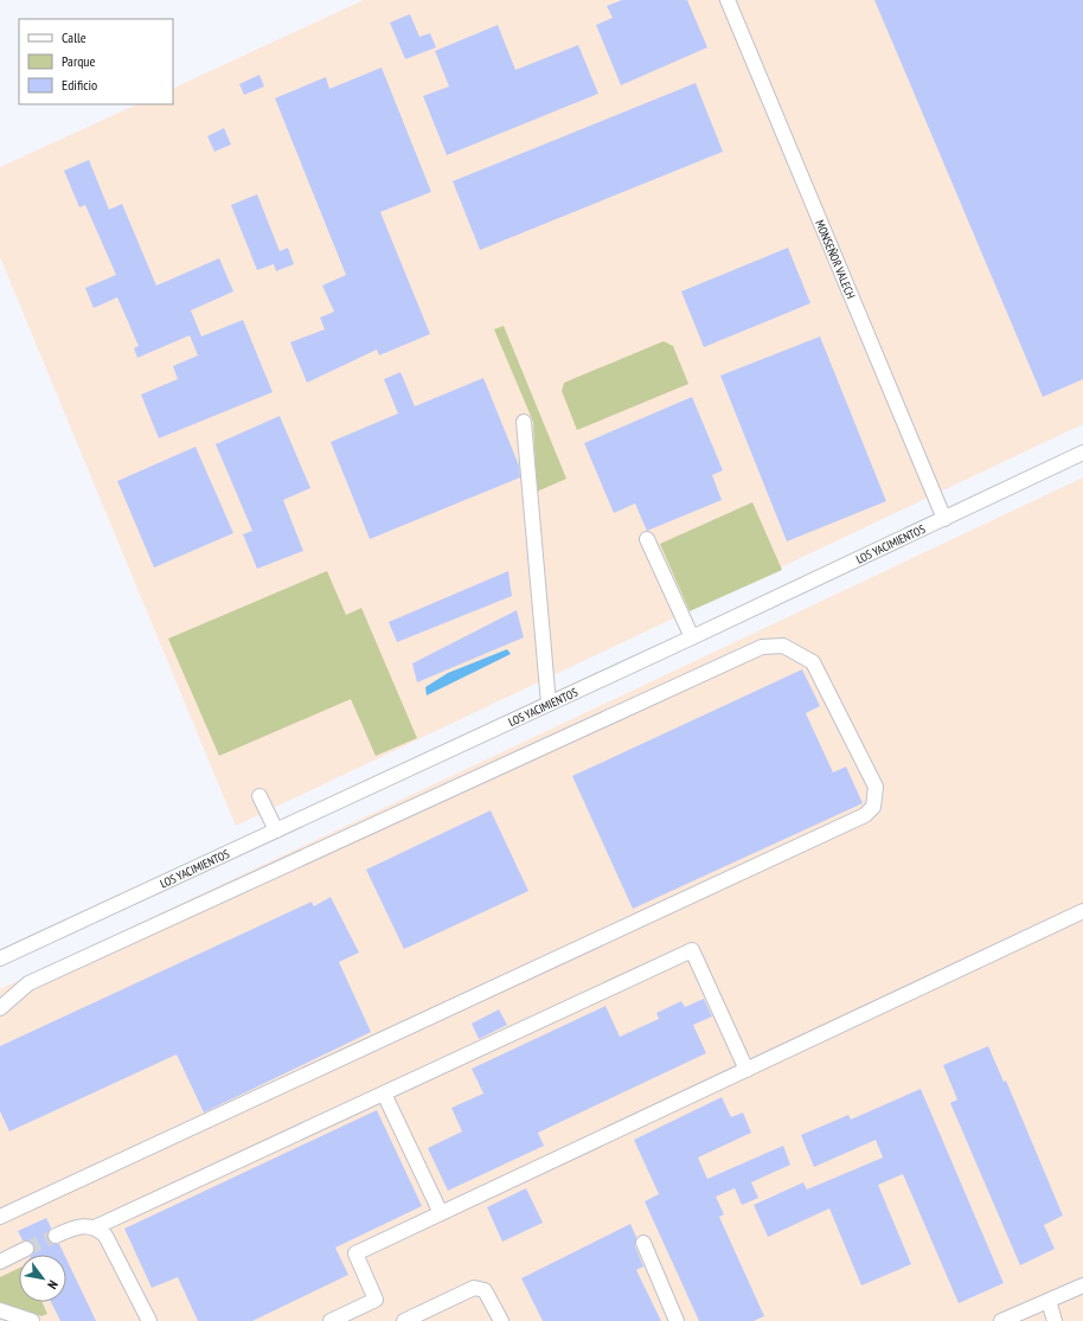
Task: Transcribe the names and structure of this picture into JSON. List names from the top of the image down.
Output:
{
  "streets": {
    "street": ["MONSEÑOR VALECH", "LOS YACIMIENTOS"]
  },
  "crossings": [
    ["MONSEÑOR VALECH", "LOS YACIMIENTOS"]
  ],
  "legend": ["Calle", "Parque", "Edificio"],
  "north": "bottom right"
}
